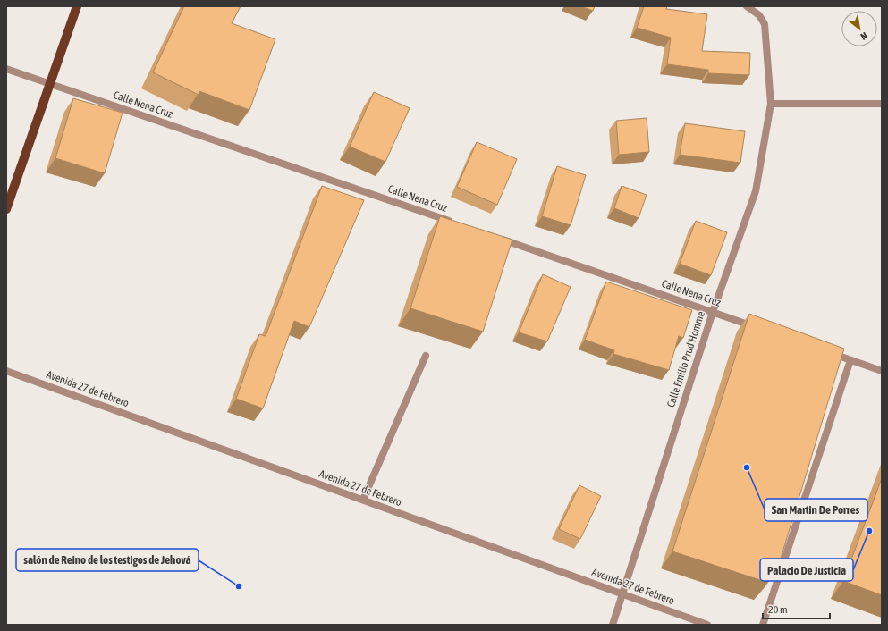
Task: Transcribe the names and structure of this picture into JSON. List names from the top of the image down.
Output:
{
  "streets": {
    "street": ["Calle Nena Cruz", "Calle Emilio Prud'Homme", "Avenida 27 de Febrero"]
  },
  "crossings": [
    ["Calle Nena Cruz", "Calle Emilio Prud'Homme"],
    ["Calle Emilio Prud'Homme", "Avenida 27 de Febrero"]
  ],
  "places": ["San Martin De Porres", "Palacio De Justicia", "salón de Reino de los testigos de Jehová"],
  "scale_bar": "20 m",
  "north": "bottom right"
}
